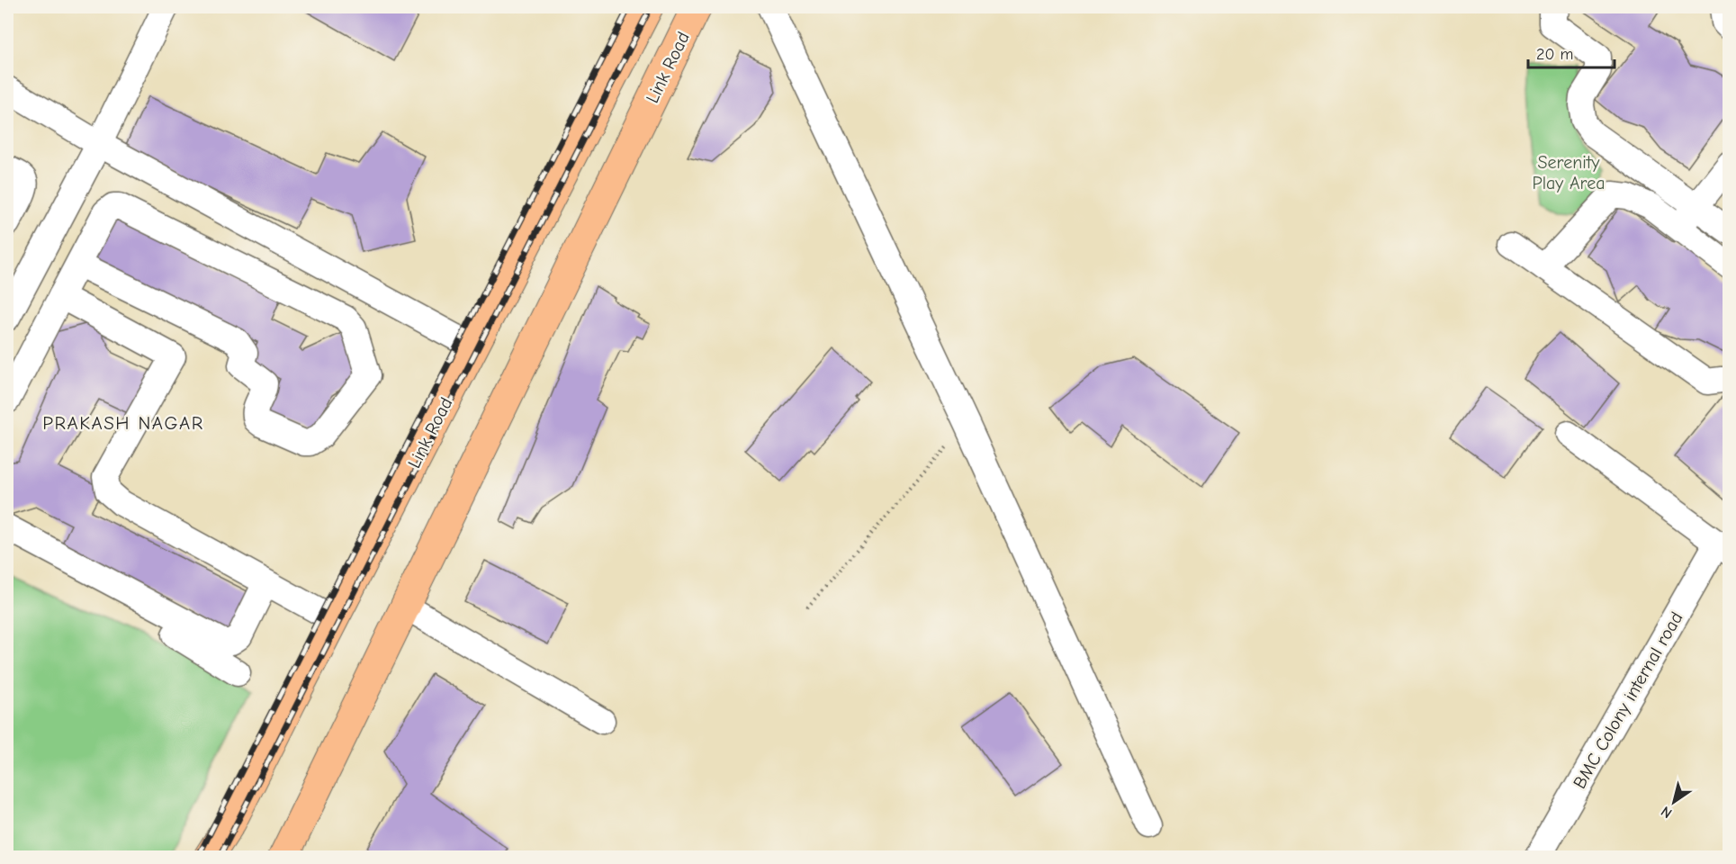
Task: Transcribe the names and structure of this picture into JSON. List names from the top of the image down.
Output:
{
  "streets": {
    "main road": ["Link Road"],
    "street": ["BMC Colony internal road"]
  },
  "districts": ["PRAKASH NAGAR"],
  "parks": ["Serenity Play Area"],
  "scale_bar": "20 m",
  "north": "bottom left"
}
